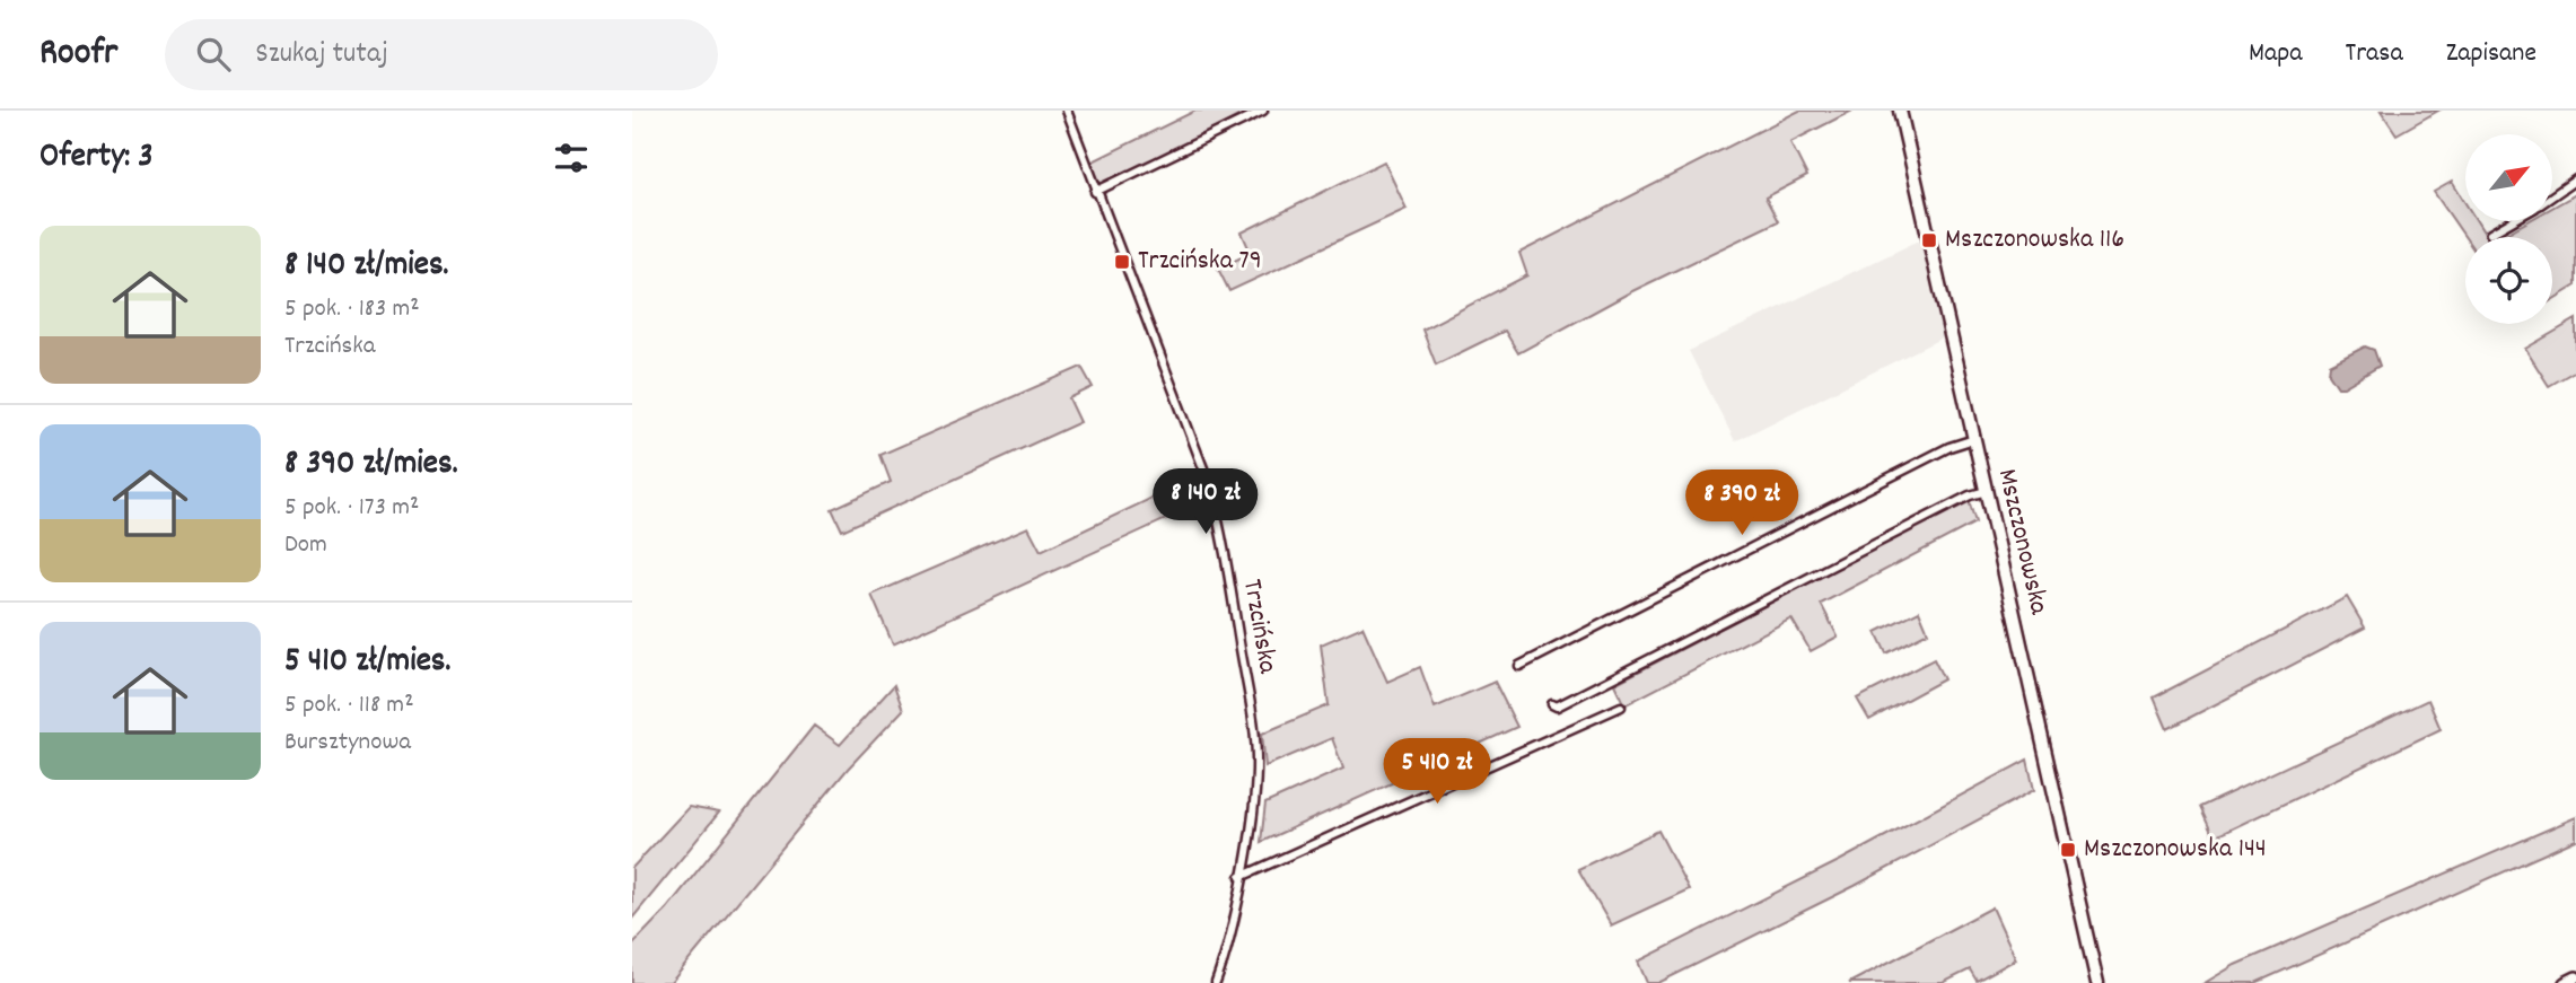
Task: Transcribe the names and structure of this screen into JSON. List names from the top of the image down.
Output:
{
  "streets": {
    "main road": ["Mszczonowska"],
    "street": ["Trzcińska"]
  },
  "places": {
    "transit": ["Mszczonowska 116", "Trzcińska 79", "Mszczonowska 144"]
  },
  "north": "top right",
  "page": {
    "header": "Roofr",
    "search": "Szukaj tutaj",
    "nav": ["Mapa", "Trasa", "Zapisane"],
    "heading": "Oferty: 3",
    "list": [
      {
        "name": "8 140 zł/mies.",
        "note": "5 pok. · 183 m² · Trzcińska"
      },
      {
        "name": "8 390 zł/mies.",
        "note": "5 pok. · 173 m² · Dom"
      },
      {
        "name": "5 410 zł/mies.",
        "note": "5 pok. · 118 m² · Bursztynowa"
      }
    ],
    "price": ["8 140 zł", "8 390 zł", "5 410 zł"]
  }
}
